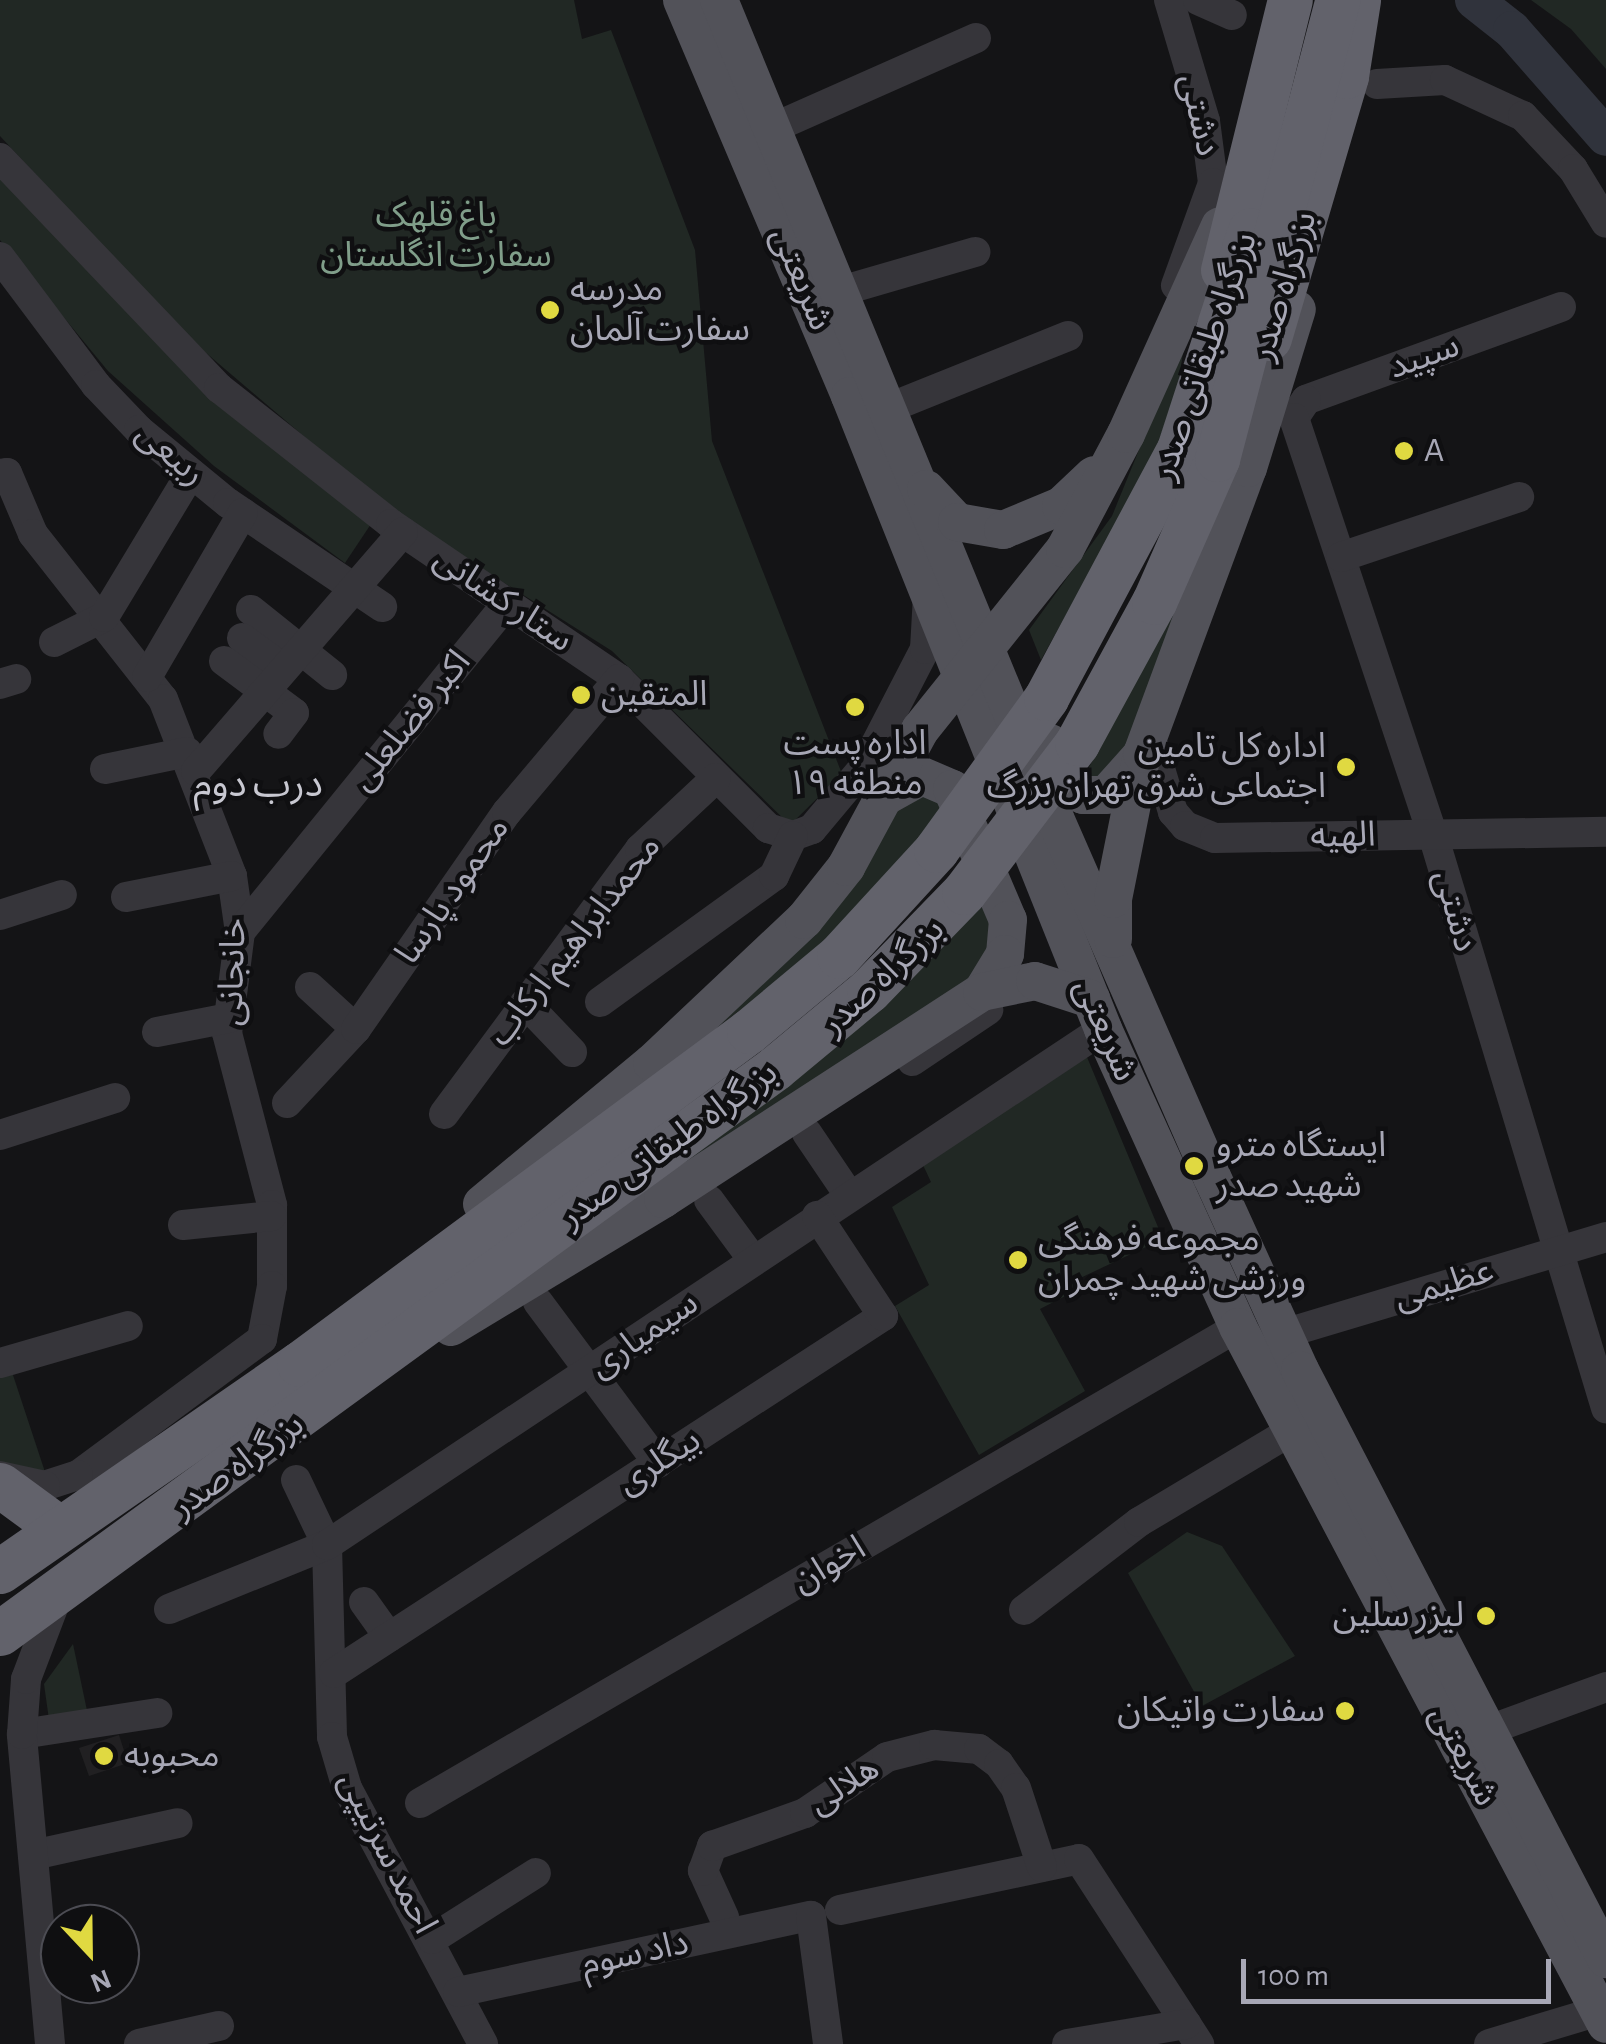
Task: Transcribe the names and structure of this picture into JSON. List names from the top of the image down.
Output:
{
  "streets": {
    "highway": ["بزرگراه صدر", "بزرگراه طبقاتی صدر"],
    "main road": ["شریعتی"],
    "street": [
      "دشتی",
      "سپید",
      "ربیعی",
      "ستار کشانی",
      "اکبر فضلعلی",
      "الهیه",
      "محمود پارسا",
      "محمدابراهیم ارکاب",
      "خانجانی",
      "عظیمی",
      "سیمیاری",
      "بیگلری",
      "اخوان",
      "هلالی",
      "احمد سرتیپی",
      "داد سوم"
    ]
  },
  "crossings": [
    ["دشتی", "سپید"],
    ["دشتی", "الهیه"],
    ["دشتی", "عظیمی"],
    ["شریعتی", "عظیمی"],
    ["شریعتی", "سیمیاری"],
    ["شریعتی", "اخوان"],
    ["بزرگراه صدر", "بزرگراه طبقاتی صدر"],
    ["ستار کشانی", "اکبر فضلعلی"],
    ["ستار کشانی", "محمود پارسا"],
    ["ستار کشانی", "محمدابراهیم ارکاب"],
    ["اکبر فضلعلی", "خانجانی"],
    ["سیمیاری", "بیگلری"],
    ["سیمیاری", "احمد سرتیپی"],
    ["بیگلری", "احمد سرتیپی"],
    ["هلالی", "داد سوم"],
    ["احمد سرتیپی", "داد سوم"]
  ],
  "districts": ["درب دوم"],
  "parks": ["باغ قلهک سفارت انگلستان"],
  "places": [
    "مدرسه سفارت آلمان",
    "A",
    "المتقین",
    "اداره پست منطقه ۱۹",
    "اداره کل تامین اجتماعی شرق تهران بزرگ",
    "ایستگاه مترو شهید صدر",
    "مجموعه فرهنگی ورزشی شهید چمران",
    "لیزر سلین",
    "سفارت واتیکان",
    "محبوبه"
  ],
  "scale_bar": "100 m",
  "north": "bottom"
}
